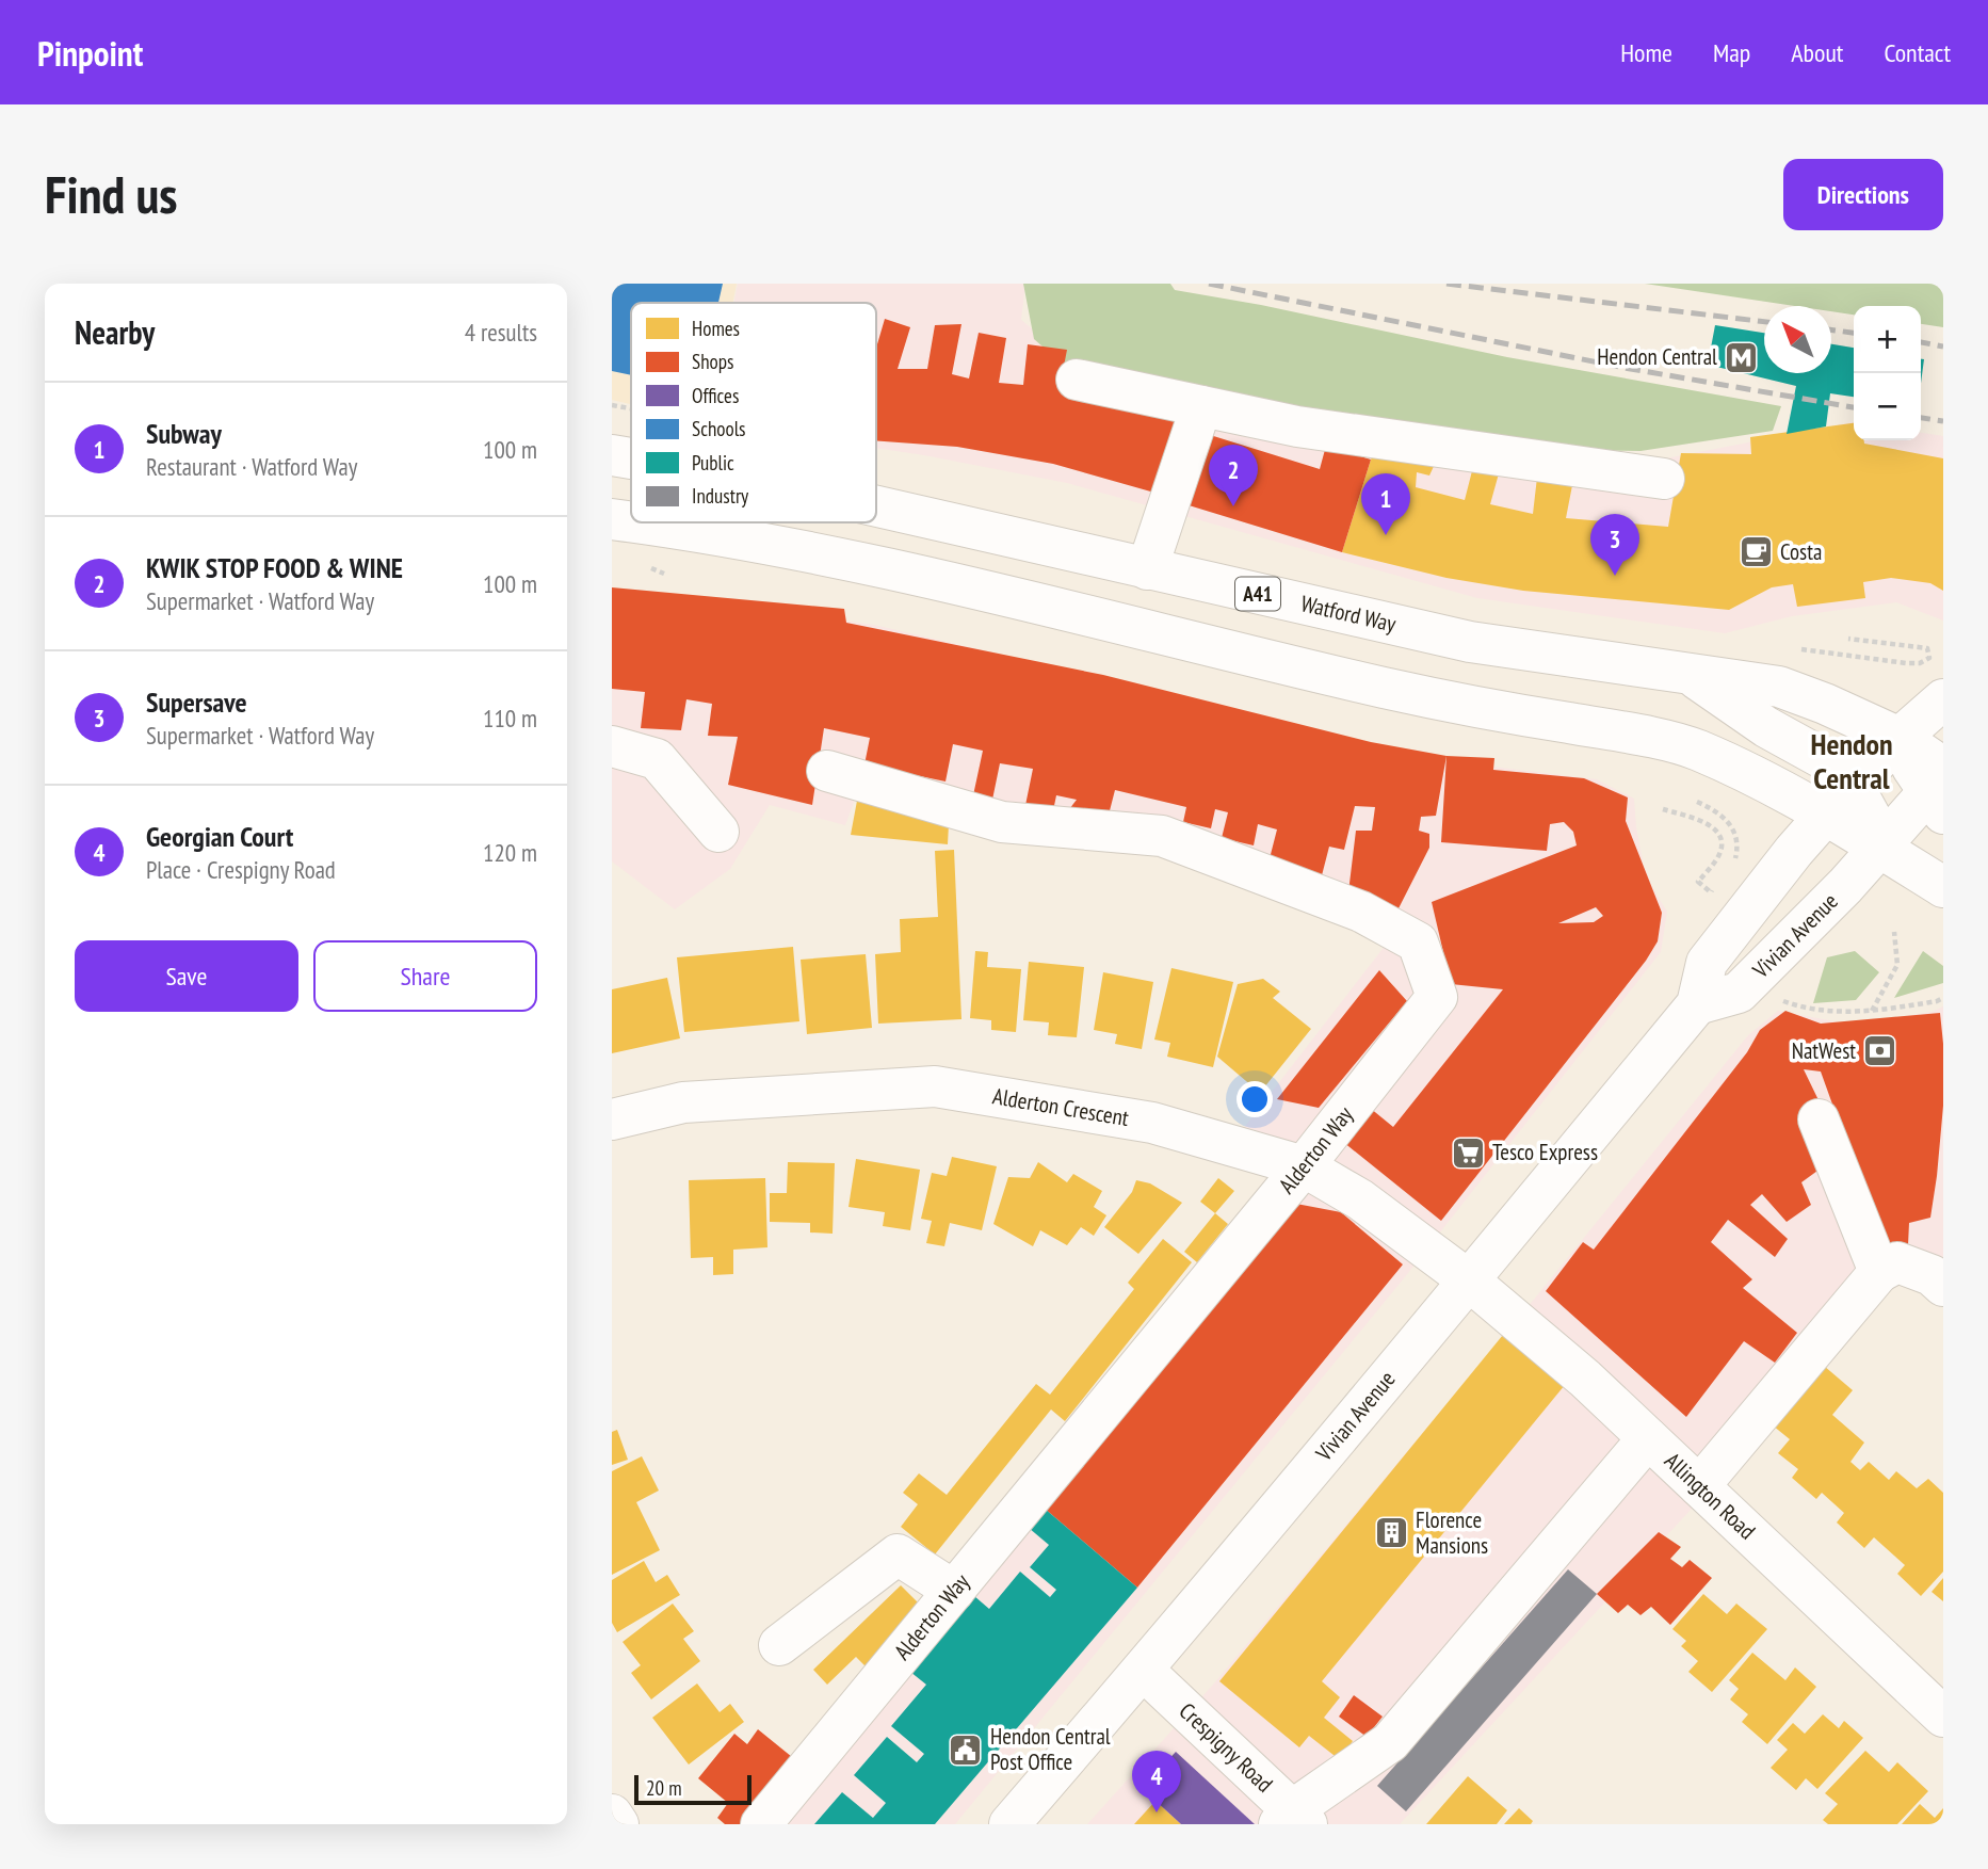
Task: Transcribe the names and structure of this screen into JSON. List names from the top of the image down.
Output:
{
  "streets": {
    "main road": [
      "A41",
      "Watford Way",
      "Vivian Avenue",
      "Alderton Crescent",
      "Alderton Way",
      "Allington Road",
      "Crespigny Road"
    ]
  },
  "crossings": [
    ["Watford Way", "Vivian Avenue"],
    ["Vivian Avenue", "Alderton Crescent"],
    ["Vivian Avenue", "Allington Road"],
    ["Vivian Avenue", "Crespigny Road"],
    ["Alderton Crescent", "Alderton Way"],
    ["Alderton Crescent", "Allington Road"]
  ],
  "districts": ["Hendon Central"],
  "places": {
    "metro station": ["Hendon Central"],
    "cafe": ["Costa"],
    "bank": ["NatWest"],
    "supermarket": ["Tesco Express"],
    "building": ["Florence Mansions"],
    "public building": ["Hendon Central Post Office"]
  },
  "legend": [
    "Homes",
    "Shops",
    "Offices",
    "Schools",
    "Public",
    "Industry"
  ],
  "scale_bar": "20 m",
  "north": "top left",
  "page": {
    "header": "Pinpoint",
    "nav": [
      "Home",
      "Map",
      "About",
      "Contact"
    ],
    "buttons": [
      "Directions",
      ["Save", "Share"]
    ],
    "title": "Find us",
    "heading": ["Nearby", "4 results"],
    "map_buttons": ["+", "−"],
    "list": [
      {
        "mark": "1",
        "name": "Subway",
        "note": "Restaurant · Watford Way",
        "value": "100 m"
      },
      {
        "mark": "2",
        "name": "KWIK STOP FOOD & WINE",
        "note": "Supermarket · Watford Way",
        "value": "100 m"
      },
      {
        "mark": "3",
        "name": "Supersave",
        "note": "Supermarket · Watford Way",
        "value": "110 m"
      },
      {
        "mark": "4",
        "name": "Georgian Court",
        "note": "Place · Crespigny Road",
        "value": "120 m"
      }
    ],
    "pins": [
      "2",
      "1",
      "3",
      "4"
    ],
    "scale": "20 m"
  }
}
